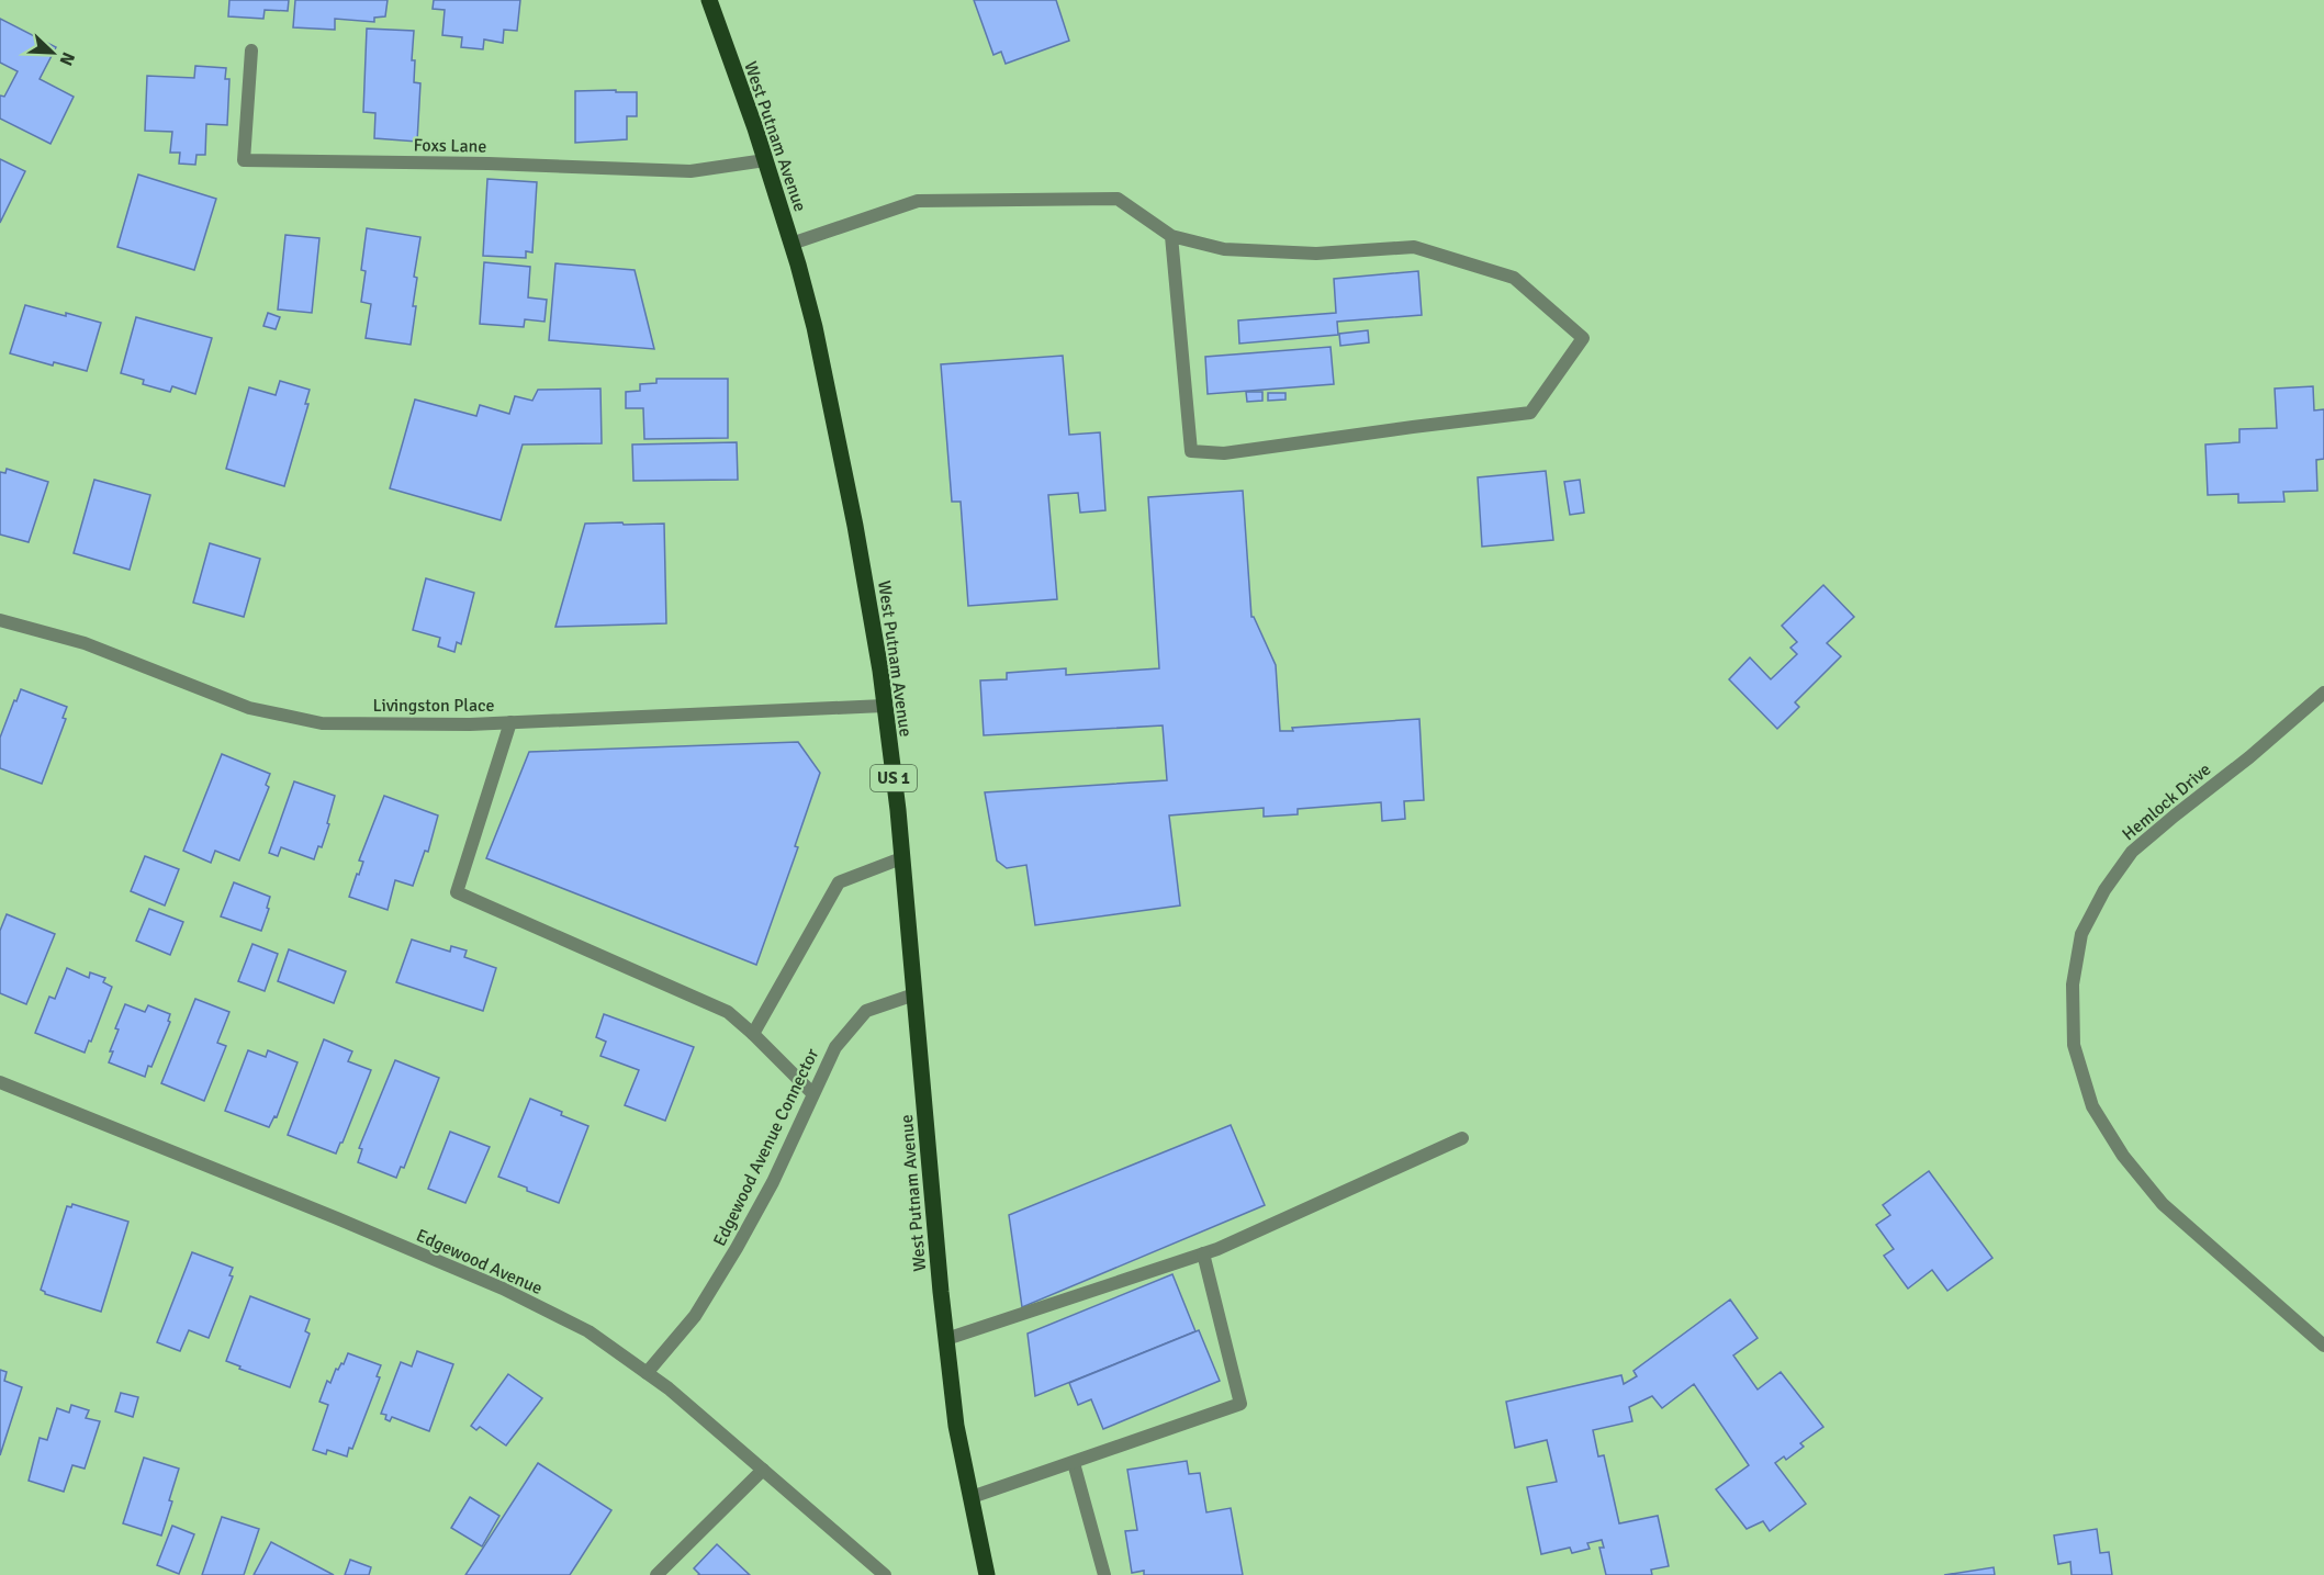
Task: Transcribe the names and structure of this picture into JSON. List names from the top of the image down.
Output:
{
  "streets": {
    "main road": ["West Putnam Avenue", "US 1"],
    "street": [
      "Foxs Lane",
      "Livingston Place",
      "Hemlock Drive",
      "Edgewood Avenue Connector",
      "Edgewood Avenue"
    ]
  },
  "crossings": [
    ["West Putnam Avenue", "Foxs Lane"],
    ["West Putnam Avenue", "Livingston Place"],
    ["West Putnam Avenue", "Edgewood Avenue Connector"],
    ["Edgewood Avenue Connector", "Edgewood Avenue"]
  ],
  "north": "bottom right"
}
